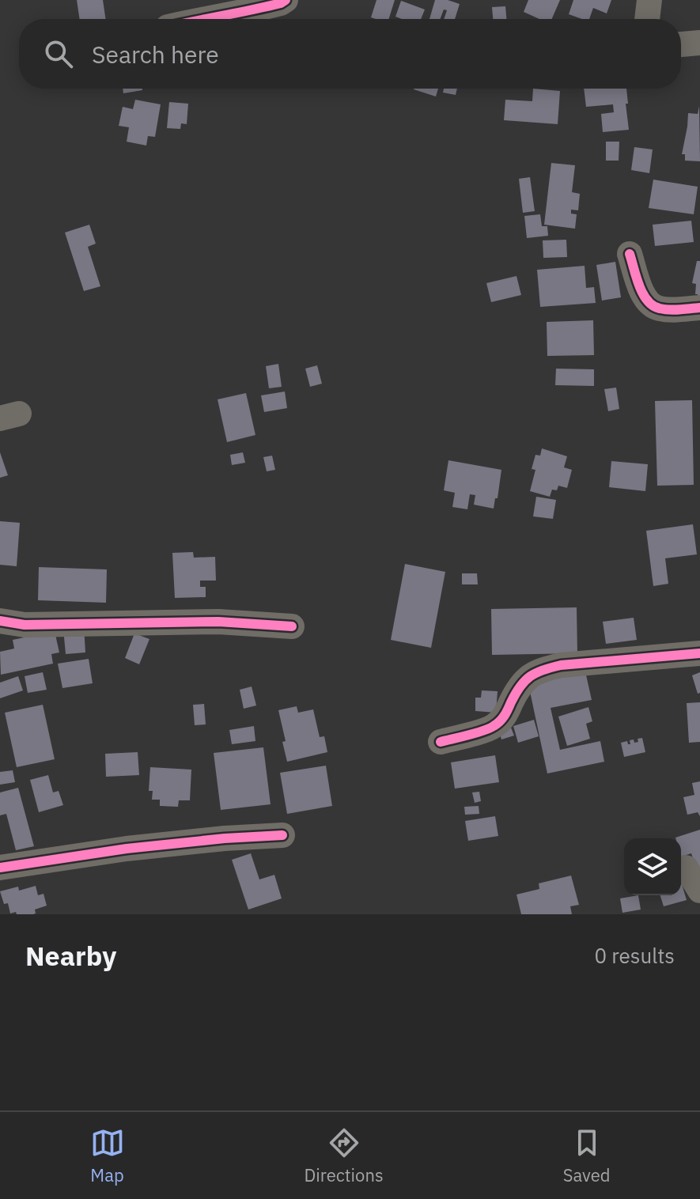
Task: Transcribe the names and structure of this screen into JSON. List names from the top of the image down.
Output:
{
  "page": {
    "search": "Search here",
    "heading": ["Nearby", "0 results"],
    "nav": ["Map", "Directions", "Saved"]
  }
}
